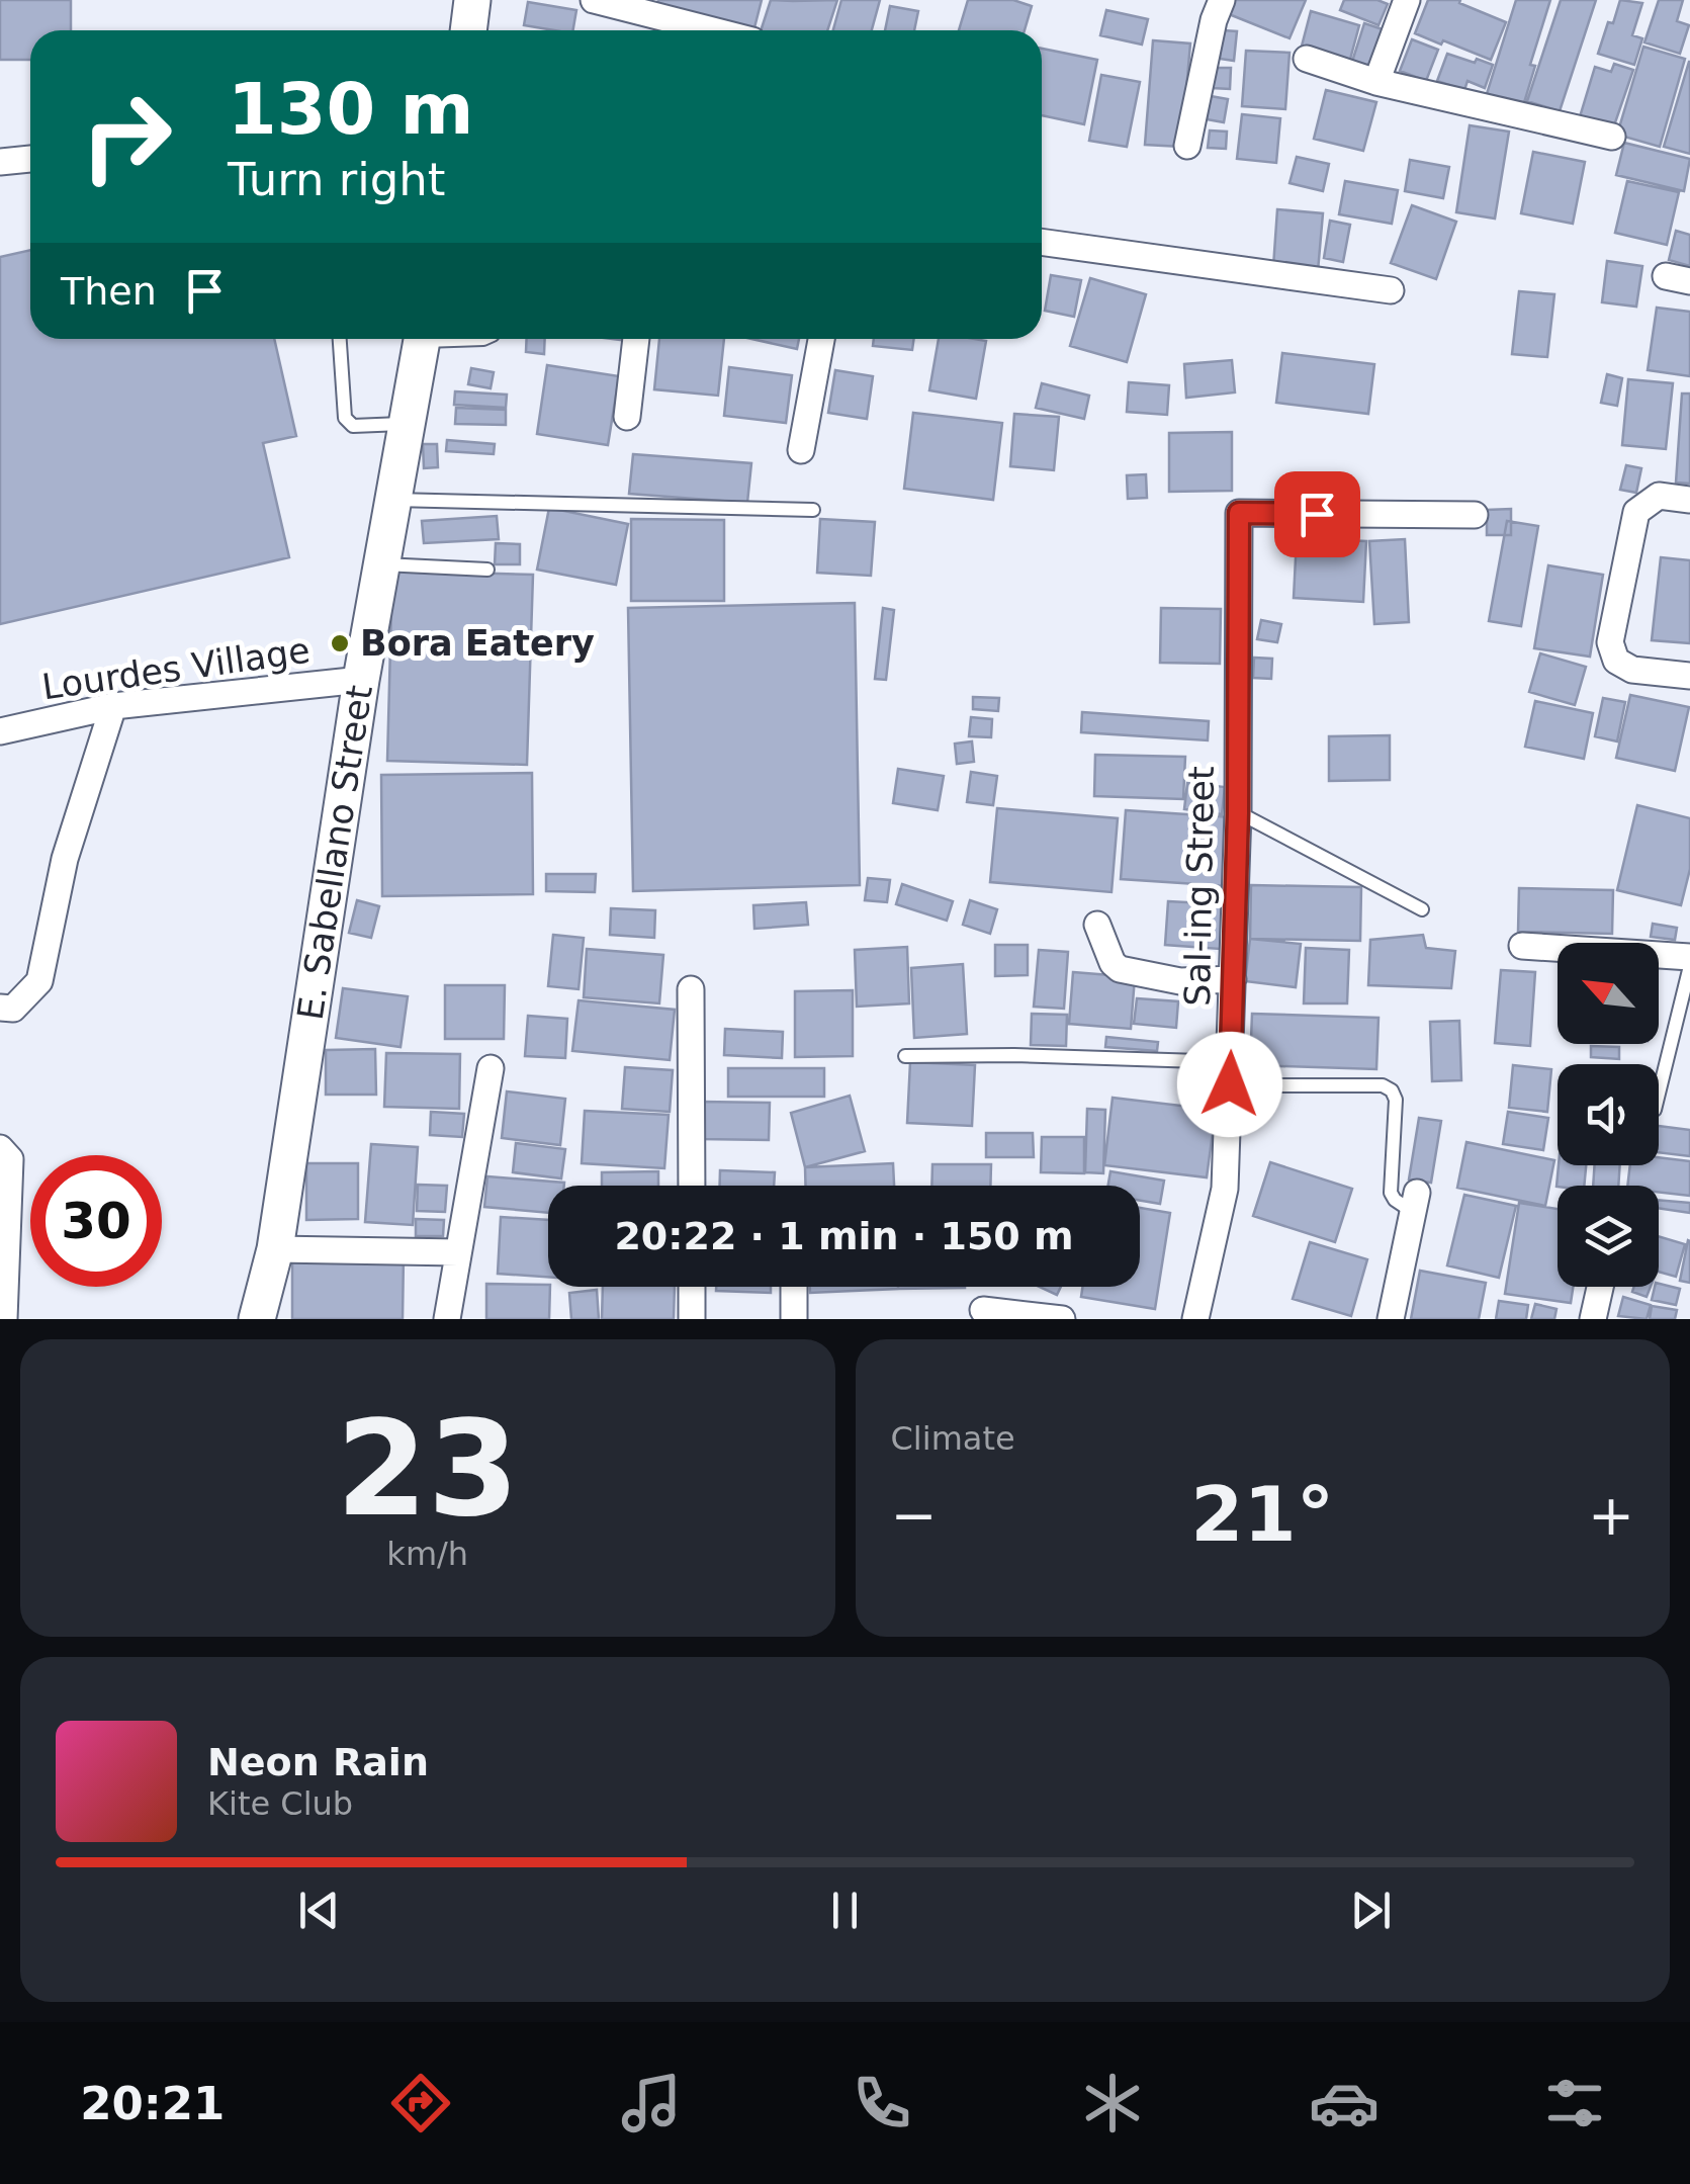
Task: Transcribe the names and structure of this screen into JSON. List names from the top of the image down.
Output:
{
  "streets": {
    "street": ["Lourdes Village", "E. Sabellano Street", "Sal-ing Street"]
  },
  "crossings": [
    ["Lourdes Village", "E. Sabellano Street"]
  ],
  "places": ["Bora Eatery"],
  "north": "top left",
  "page": {
    "turn": ["130 m", "Turn right"],
    "then": "Then",
    "limit": "30",
    "trip": "20:22 · 1 min · 150 m",
    "tile": [
      ["23", "km/h"],
      "Climate"
    ],
    "heat": ["−", "21°", "+"],
    "song": ["Neon Rain", "Kite Club"],
    "tabs": "20:21"
  }
}
